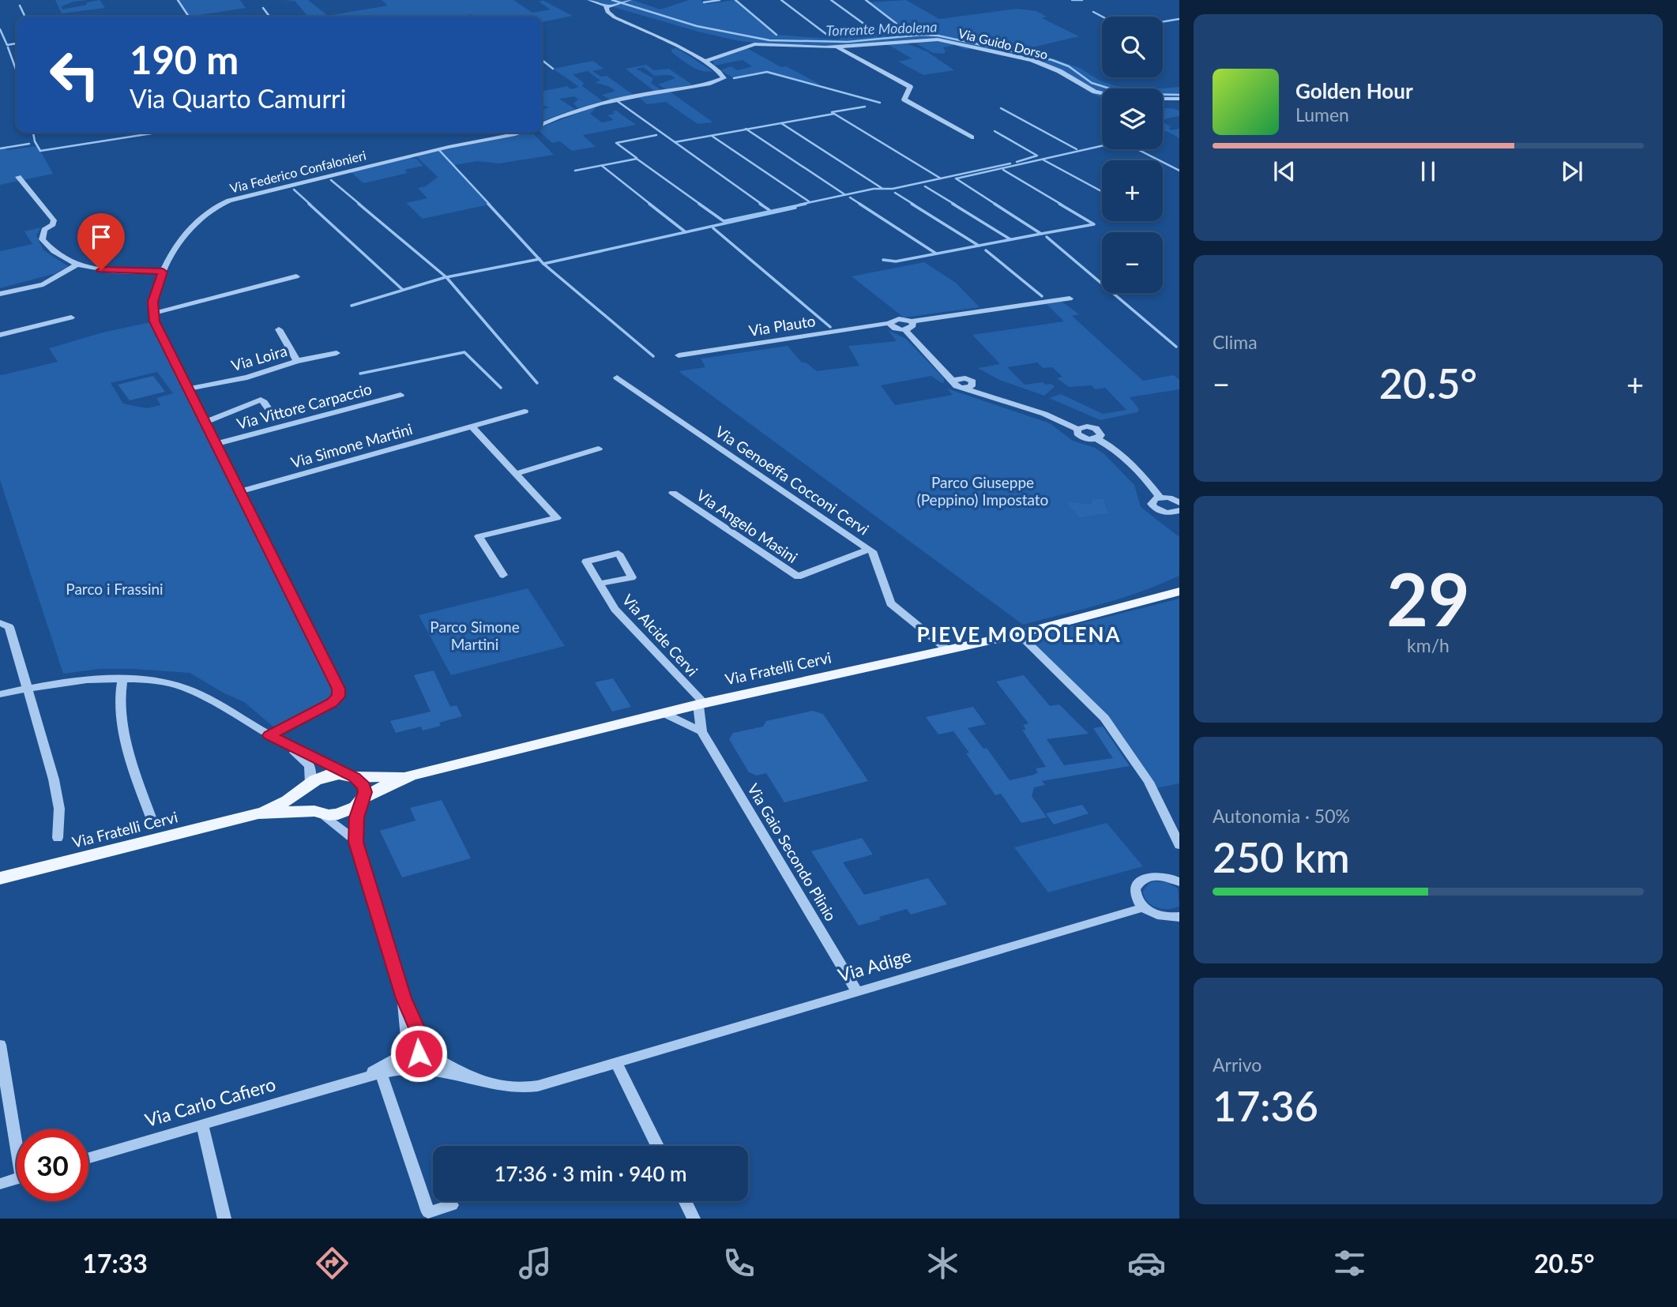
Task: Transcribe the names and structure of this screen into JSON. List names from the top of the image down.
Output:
{
  "streets": {
    "main road": ["Via Fratelli Cervi"],
    "street": [
      "Via Guido Dorso",
      "Via Federico Confalonieri",
      "Via Plauto",
      "Via Loira",
      "Via Vittore Carpaccio",
      "Via Simone Martini",
      "Via Genoeffa Cocconi Cervi",
      "Via Angelo Masini",
      "Via Alcide Cervi",
      "Via Gaio Secondo Plinio",
      "Via Adige",
      "Via Carlo Cafiero"
    ]
  },
  "crossings": [
    ["Via Genoeffa Cocconi Cervi", "Via Angelo Masini"],
    ["Via Genoeffa Cocconi Cervi", "Via Fratelli Cervi"],
    ["Via Alcide Cervi", "Via Fratelli Cervi"],
    ["Via Alcide Cervi", "Via Gaio Secondo Plinio"],
    ["Via Fratelli Cervi", "Via Gaio Secondo Plinio"],
    ["Via Fratelli Cervi", "Via Carlo Cafiero"],
    ["Via Gaio Secondo Plinio", "Via Adige"],
    ["Via Adige", "Via Carlo Cafiero"]
  ],
  "districts": ["PIEVE MODOLENA"],
  "water": ["Torrente Modolena"],
  "parks": ["Parco Giuseppe (Peppino) Impostato", "Parco i Frassini", "Parco Simone Martini"],
  "page": {
    "map_buttons": ["+", "−"],
    "turn": ["190 m", "Via Quarto Camurri"],
    "song": ["Golden Hour", "Lumen"],
    "tile": [
      "Clima",
      ["29", "km/h"],
      ["Autonomia · 50%", "250 km"],
      ["Arrivo", "17:36"]
    ],
    "heat": ["−", "20.5°", "+"],
    "limit": "30",
    "trip": "17:36 · 3 min · 940 m",
    "tabs": ["17:33", "20.5°"]
  }
}
